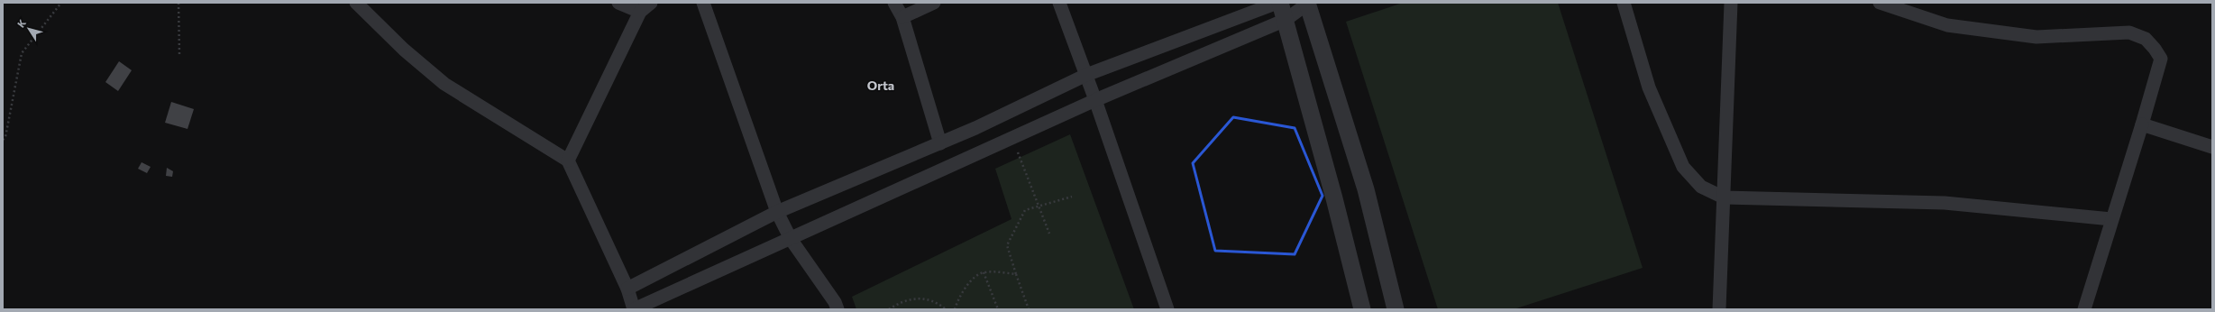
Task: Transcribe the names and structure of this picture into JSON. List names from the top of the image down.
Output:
{
  "districts": ["Orta"],
  "north": "top left"
}
